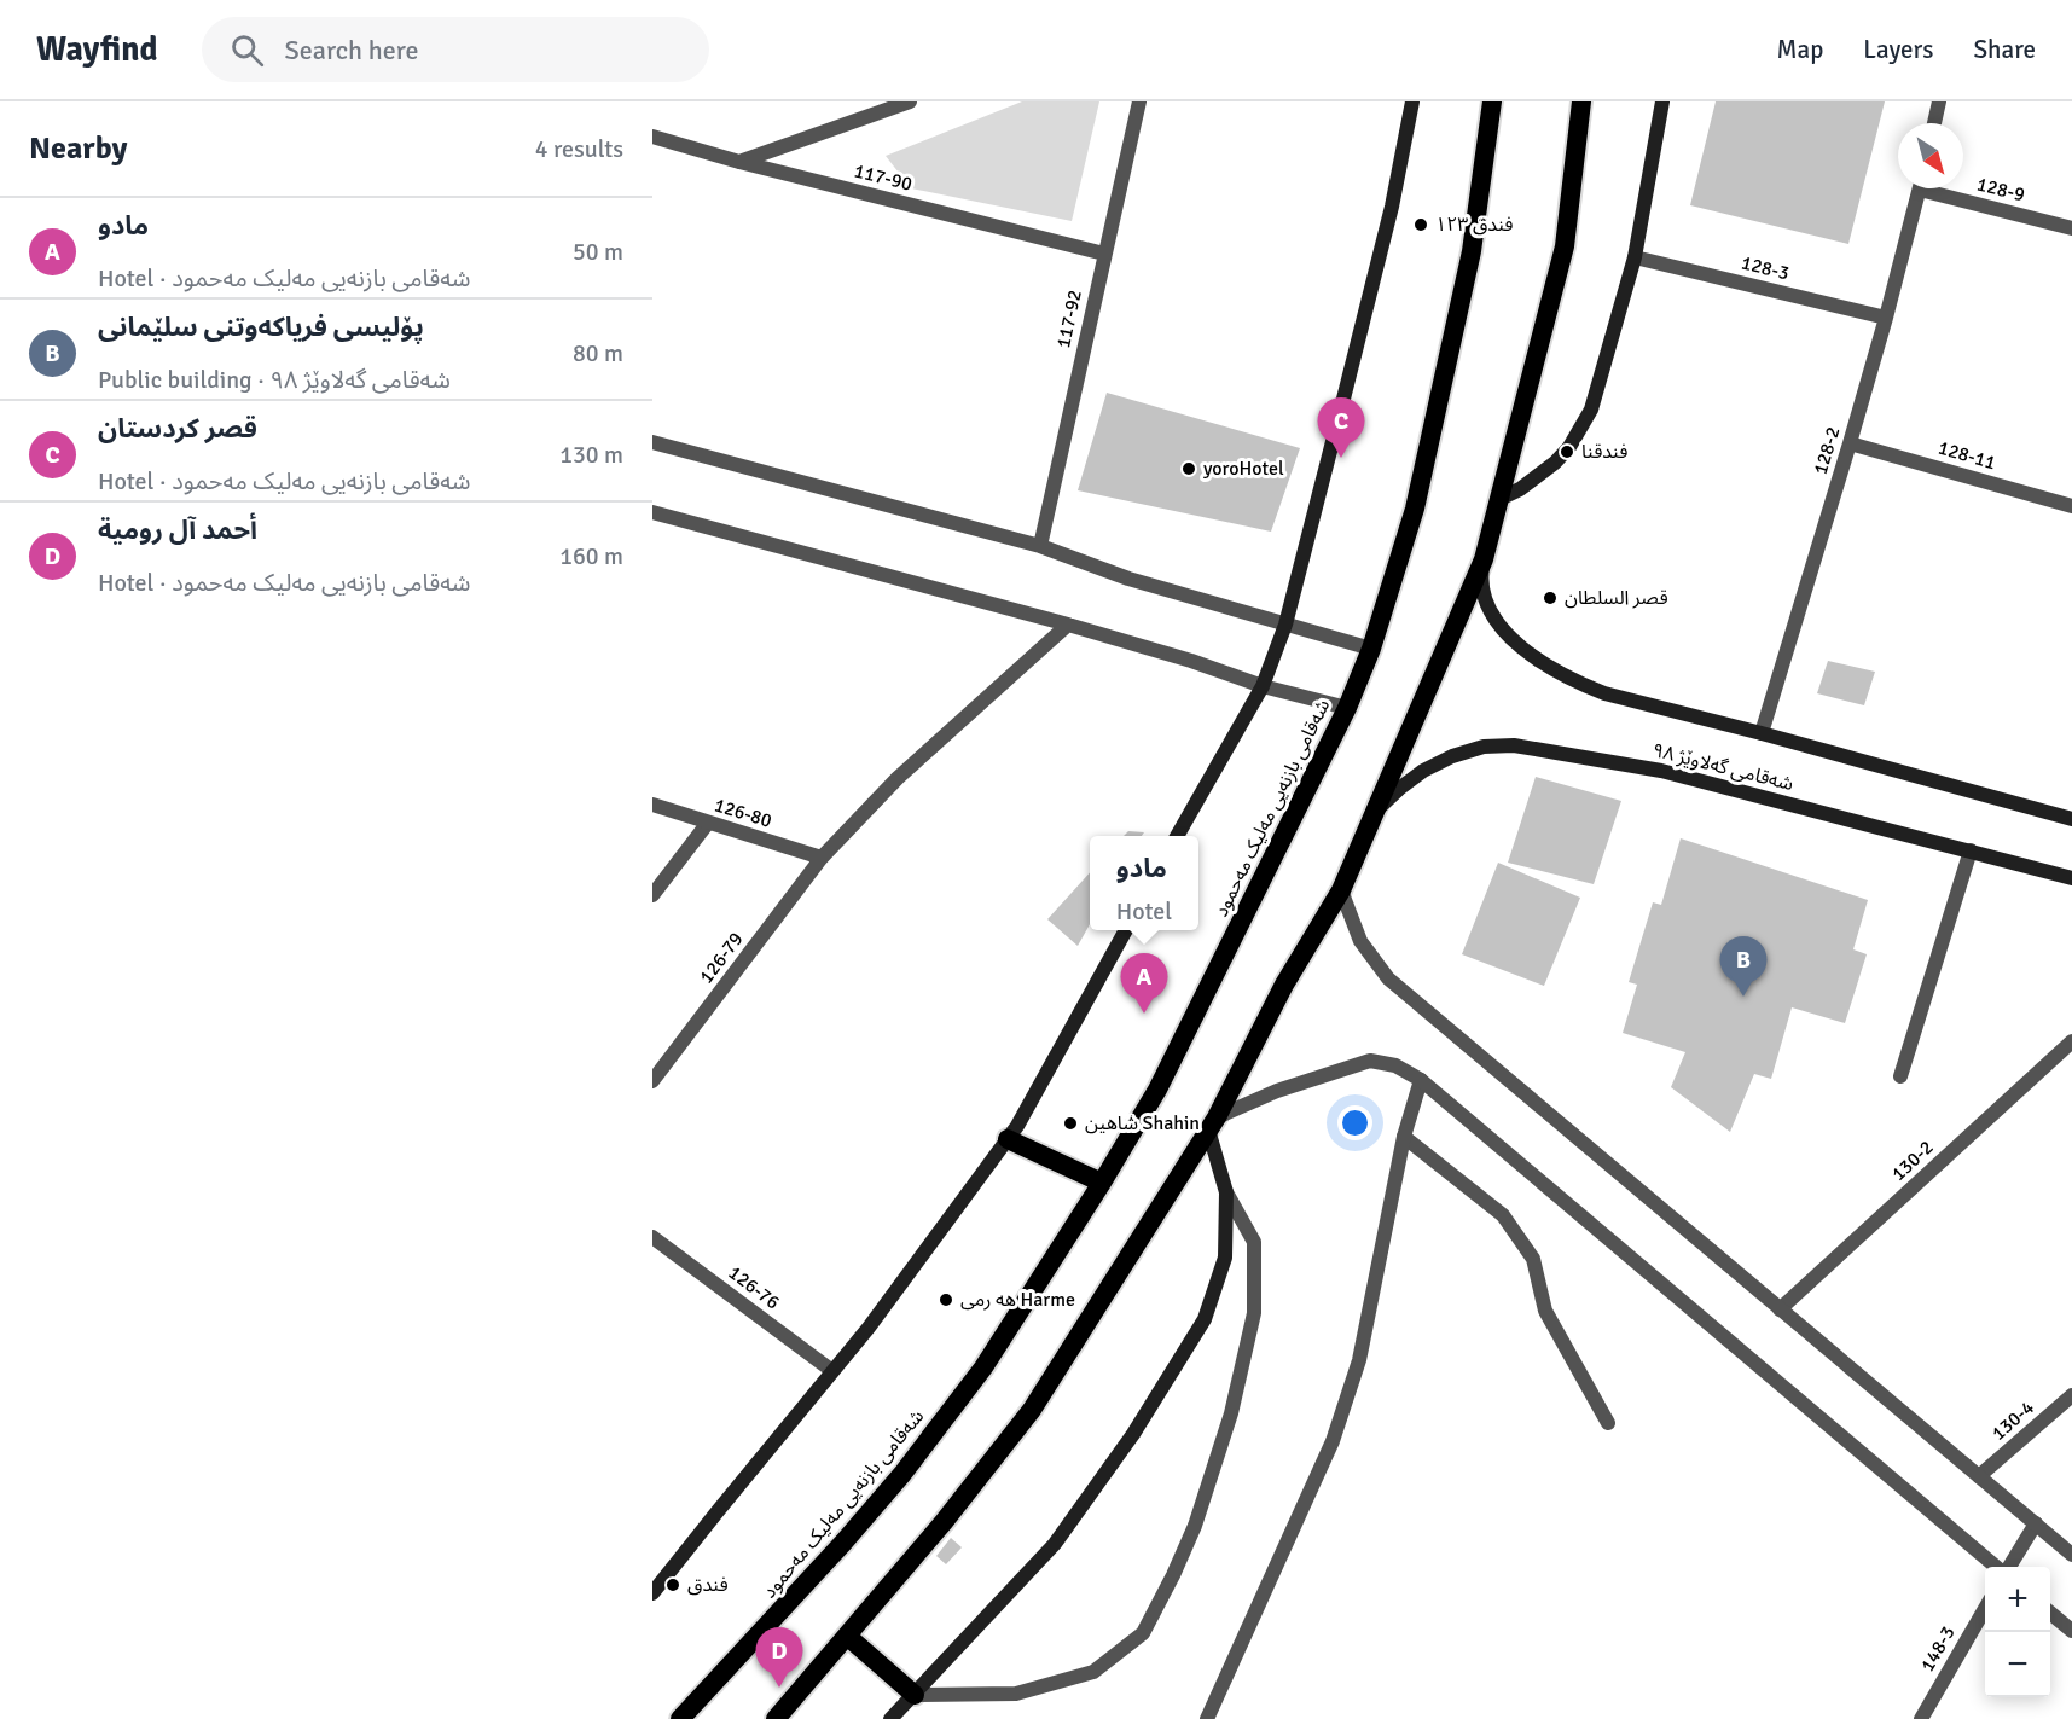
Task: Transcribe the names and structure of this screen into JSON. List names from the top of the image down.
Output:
{
  "streets": {
    "highway": ["شەقامی بازنەیی مەلیک مەحمود"],
    "main road": ["شەقامی گەلاوێژ ٩٨"],
    "street": [
      "117-90",
      "128-9",
      "128-3",
      "117-92",
      "128-2",
      "128-11",
      "126-80",
      "126-79",
      "130-2",
      "126-76",
      "130-4",
      "148-3"
    ]
  },
  "crossings": [
    ["117-90", "117-92"],
    ["128-3", "128-2"],
    ["128-2", "128-11"],
    ["128-2", "شەقامی گەلاوێژ ٩٨"],
    ["126-80", "126-79"]
  ],
  "places": [
    "فندق ١٢٣",
    "فندقنا",
    "yoroHotel",
    "قصر السلطان",
    "شاهین Shahin",
    "هه رمی Harme",
    "فندق"
  ],
  "north": "bottom right",
  "page": {
    "header": "Wayfind",
    "search": "Search here",
    "nav": ["Map", "Layers", "Share"],
    "heading": ["Nearby", "4 results"],
    "list": [
      {
        "mark": "A",
        "name": "مادو",
        "note": "Hotel · شەقامی بازنەیی مەلیک مەحمود",
        "value": "50 m"
      },
      {
        "mark": "B",
        "name": "پۆلیسی فریاکەوتنی سلێمانی",
        "note": "Public building · شەقامی گەلاوێژ ٩٨",
        "value": "80 m"
      },
      {
        "mark": "C",
        "name": "قصر كردستان",
        "note": "Hotel · شەقامی بازنەیی مەلیک مەحمود",
        "value": "130 m"
      },
      {
        "mark": "D",
        "name": "أحمد آل رومية",
        "note": "Hotel · شەقامی بازنەیی مەلیک مەحمود",
        "value": "160 m"
      }
    ],
    "pins": [
      "C",
      "B",
      "A",
      "D"
    ],
    "popup": ["مادو", "Hotel"],
    "map_buttons": ["+", "−"]
  }
}
